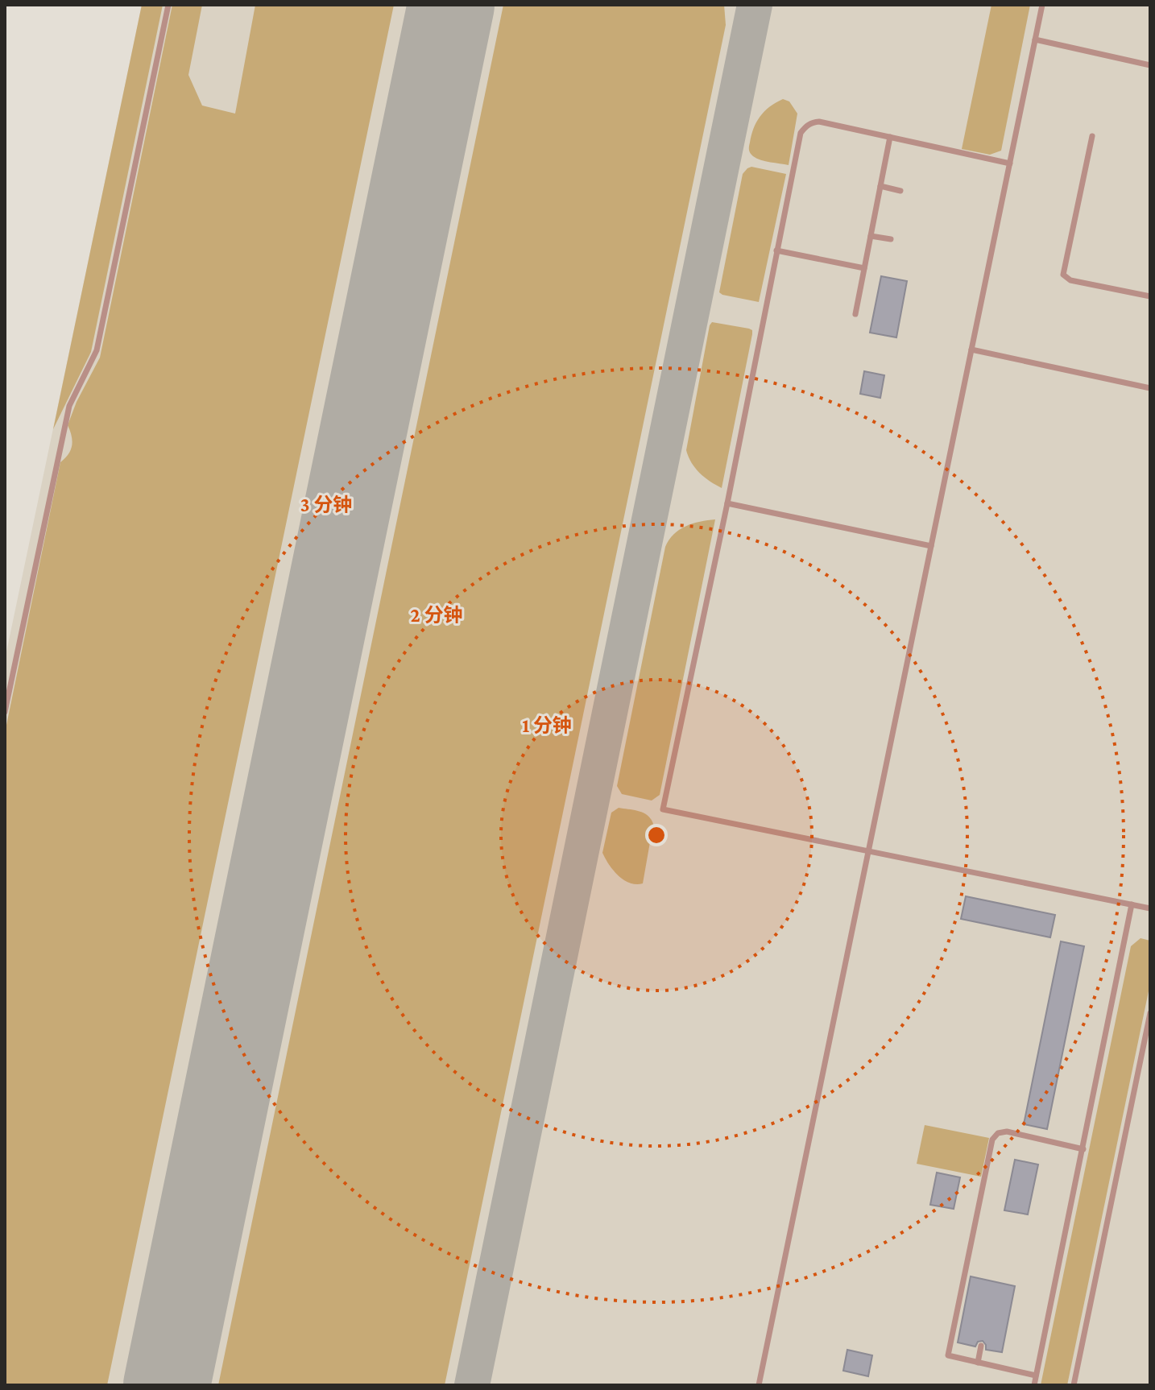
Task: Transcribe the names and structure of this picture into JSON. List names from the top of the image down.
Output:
{
  "rings": ["3 分钟", "2 分钟", "1 分钟"]
}
